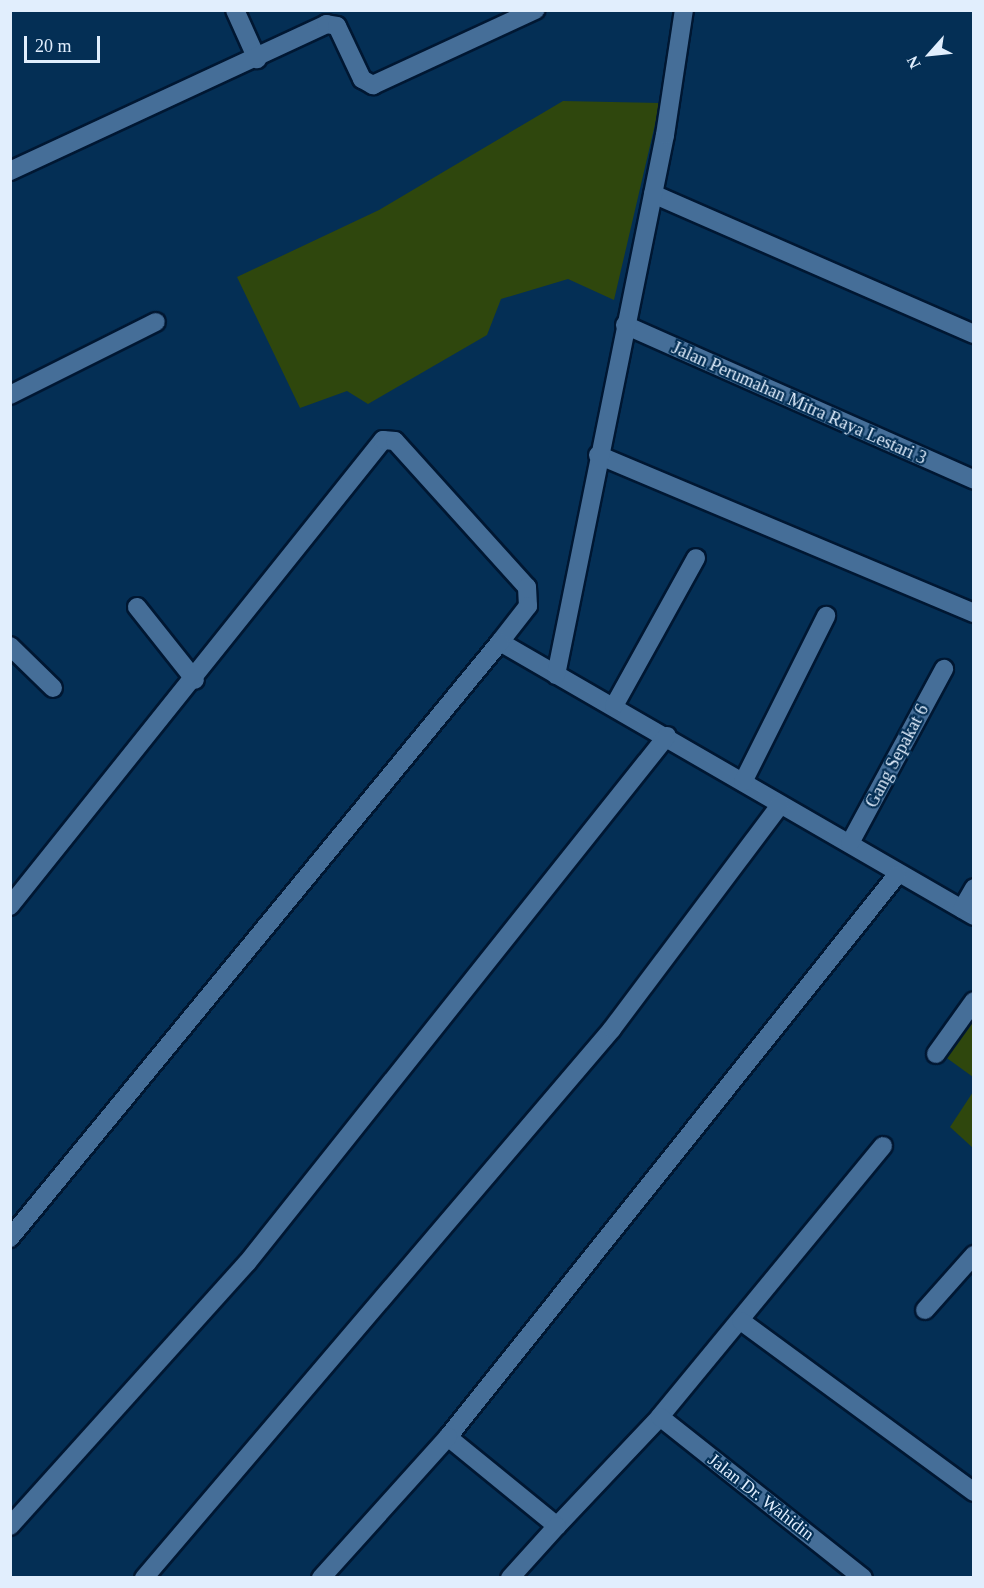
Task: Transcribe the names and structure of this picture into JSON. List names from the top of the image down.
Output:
{
  "streets": {
    "street": ["Jalan Perumahan Mitra Raya Lestari 3", "Gang Sepakat 6", "Jalan Dr. Wahidin"]
  },
  "scale_bar": "20 m",
  "north": "bottom left"
}
